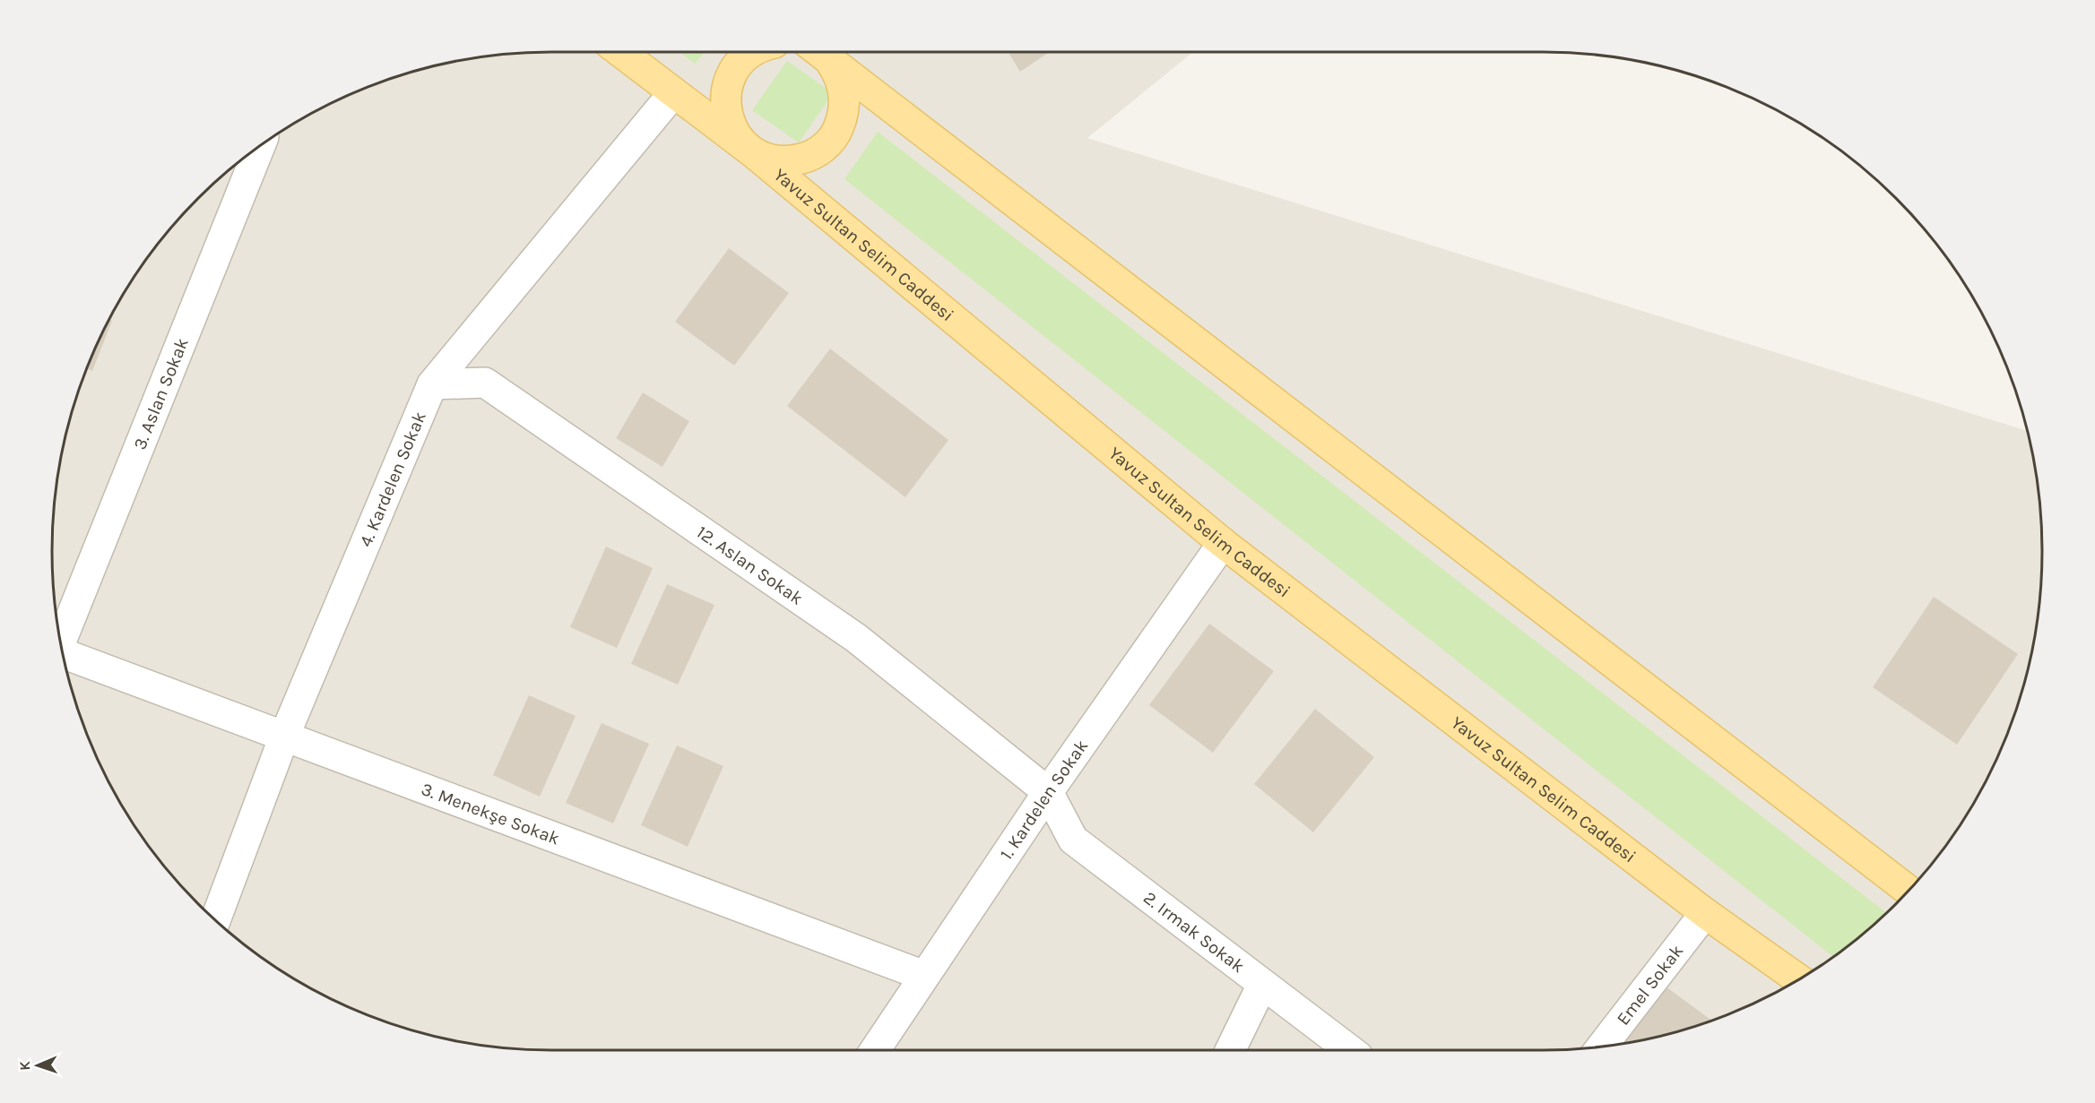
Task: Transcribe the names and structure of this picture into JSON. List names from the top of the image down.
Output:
{
  "streets": {
    "main road": ["Yavuz Sultan Selim Caddesi"],
    "street": [
      "3. Aslan Sokak",
      "4. Kardelen Sokak",
      "12. Aslan Sokak",
      "1. Kardelen Sokak",
      "3. Menekşe Sokak",
      "2. Irmak Sokak",
      "Emel Sokak"
    ]
  },
  "crossings": [
    ["Yavuz Sultan Selim Caddesi", "4. Kardelen Sokak"],
    ["Yavuz Sultan Selim Caddesi", "1. Kardelen Sokak"],
    ["Yavuz Sultan Selim Caddesi", "Emel Sokak"],
    ["4. Kardelen Sokak", "12. Aslan Sokak"],
    ["4. Kardelen Sokak", "3. Menekşe Sokak"],
    ["12. Aslan Sokak", "1. Kardelen Sokak"],
    ["12. Aslan Sokak", "2. Irmak Sokak"],
    ["1. Kardelen Sokak", "3. Menekşe Sokak"],
    ["1. Kardelen Sokak", "2. Irmak Sokak"]
  ],
  "north": "left"
}
